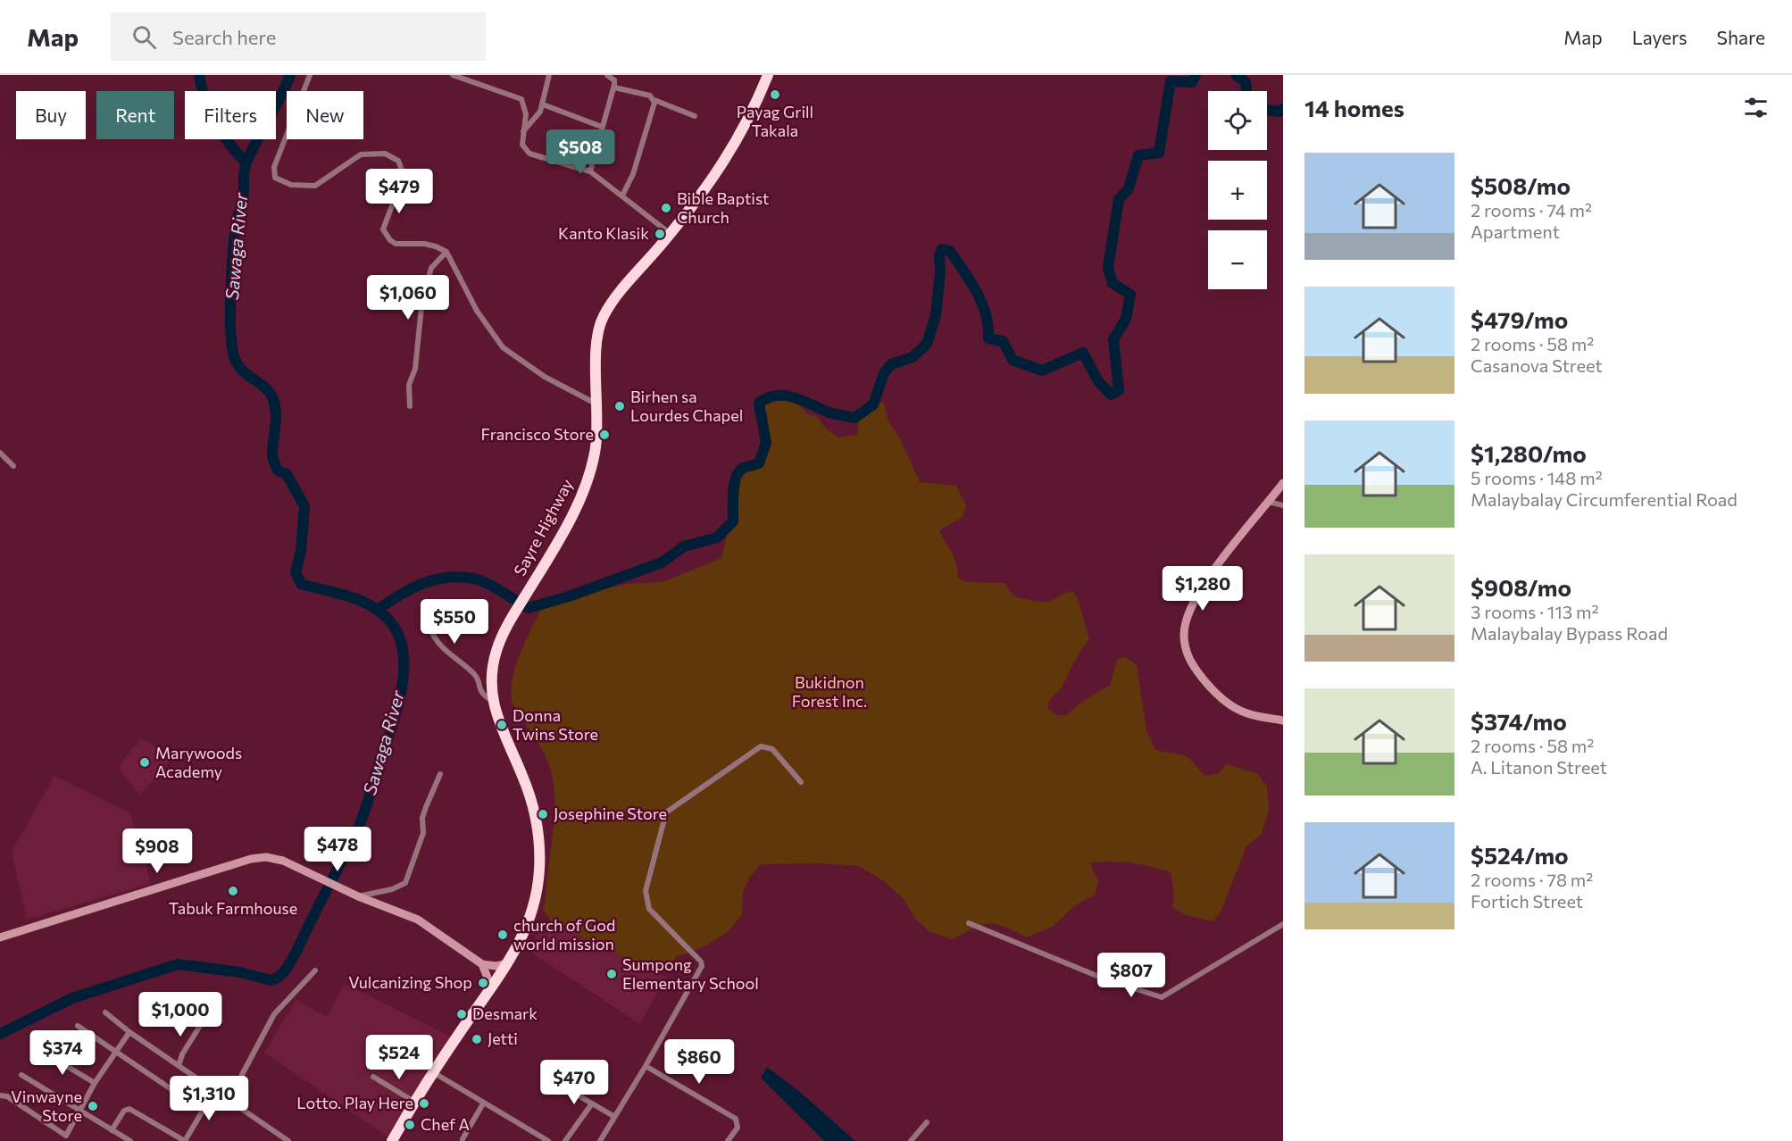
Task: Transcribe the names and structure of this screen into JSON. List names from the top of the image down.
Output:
{
  "streets": {
    "highway": ["Sayre Highway"]
  },
  "water": ["Sawaga River"],
  "parks": ["Bukidnon Forest Inc."],
  "places": [
    "Payag Grill Takala",
    "Bible Baptist Church",
    "Kanto Klasik",
    "Birhen sa Lourdes Chapel",
    "Francisco Store",
    "Donna Twins Store",
    "Marywoods Academy",
    "Josephine Store",
    "Tabuk Farmhouse",
    "church of God world mission",
    "Sumpong Elementary School",
    "Vulcanizing Shop",
    "Desmark",
    "Jetti",
    "Lotto. Play Here",
    "Vinwayne Store",
    "Chef A"
  ],
  "page": {
    "header": "Map",
    "search": "Search here",
    "nav": ["Map", "Layers", "Share"],
    "heading": "14 homes",
    "map_buttons": ["+", "−"],
    "chip": [
      "Buy",
      "Rent",
      "Filters",
      "New"
    ],
    "price": [
      "$508",
      "$479",
      "$1,060",
      "$1,280",
      "$550",
      "$478",
      "$908",
      "$807",
      "$1,000",
      "$374",
      "$524",
      "$860",
      "$470",
      "$1,310"
    ],
    "list": [
      {
        "name": "$508/mo",
        "note": "2 rooms · 74 m² · Apartment"
      },
      {
        "name": "$479/mo",
        "note": "2 rooms · 58 m² · Casanova Street"
      },
      {
        "name": "$1,280/mo",
        "note": "5 rooms · 148 m² · Malaybalay Circumferential Road"
      },
      {
        "name": "$908/mo",
        "note": "3 rooms · 113 m² · Malaybalay Bypass Road"
      },
      {
        "name": "$374/mo",
        "note": "2 rooms · 58 m² · A. Litanon Street"
      },
      {
        "name": "$524/mo",
        "note": "2 rooms · 78 m² · Fortich Street"
      }
    ]
  }
}
